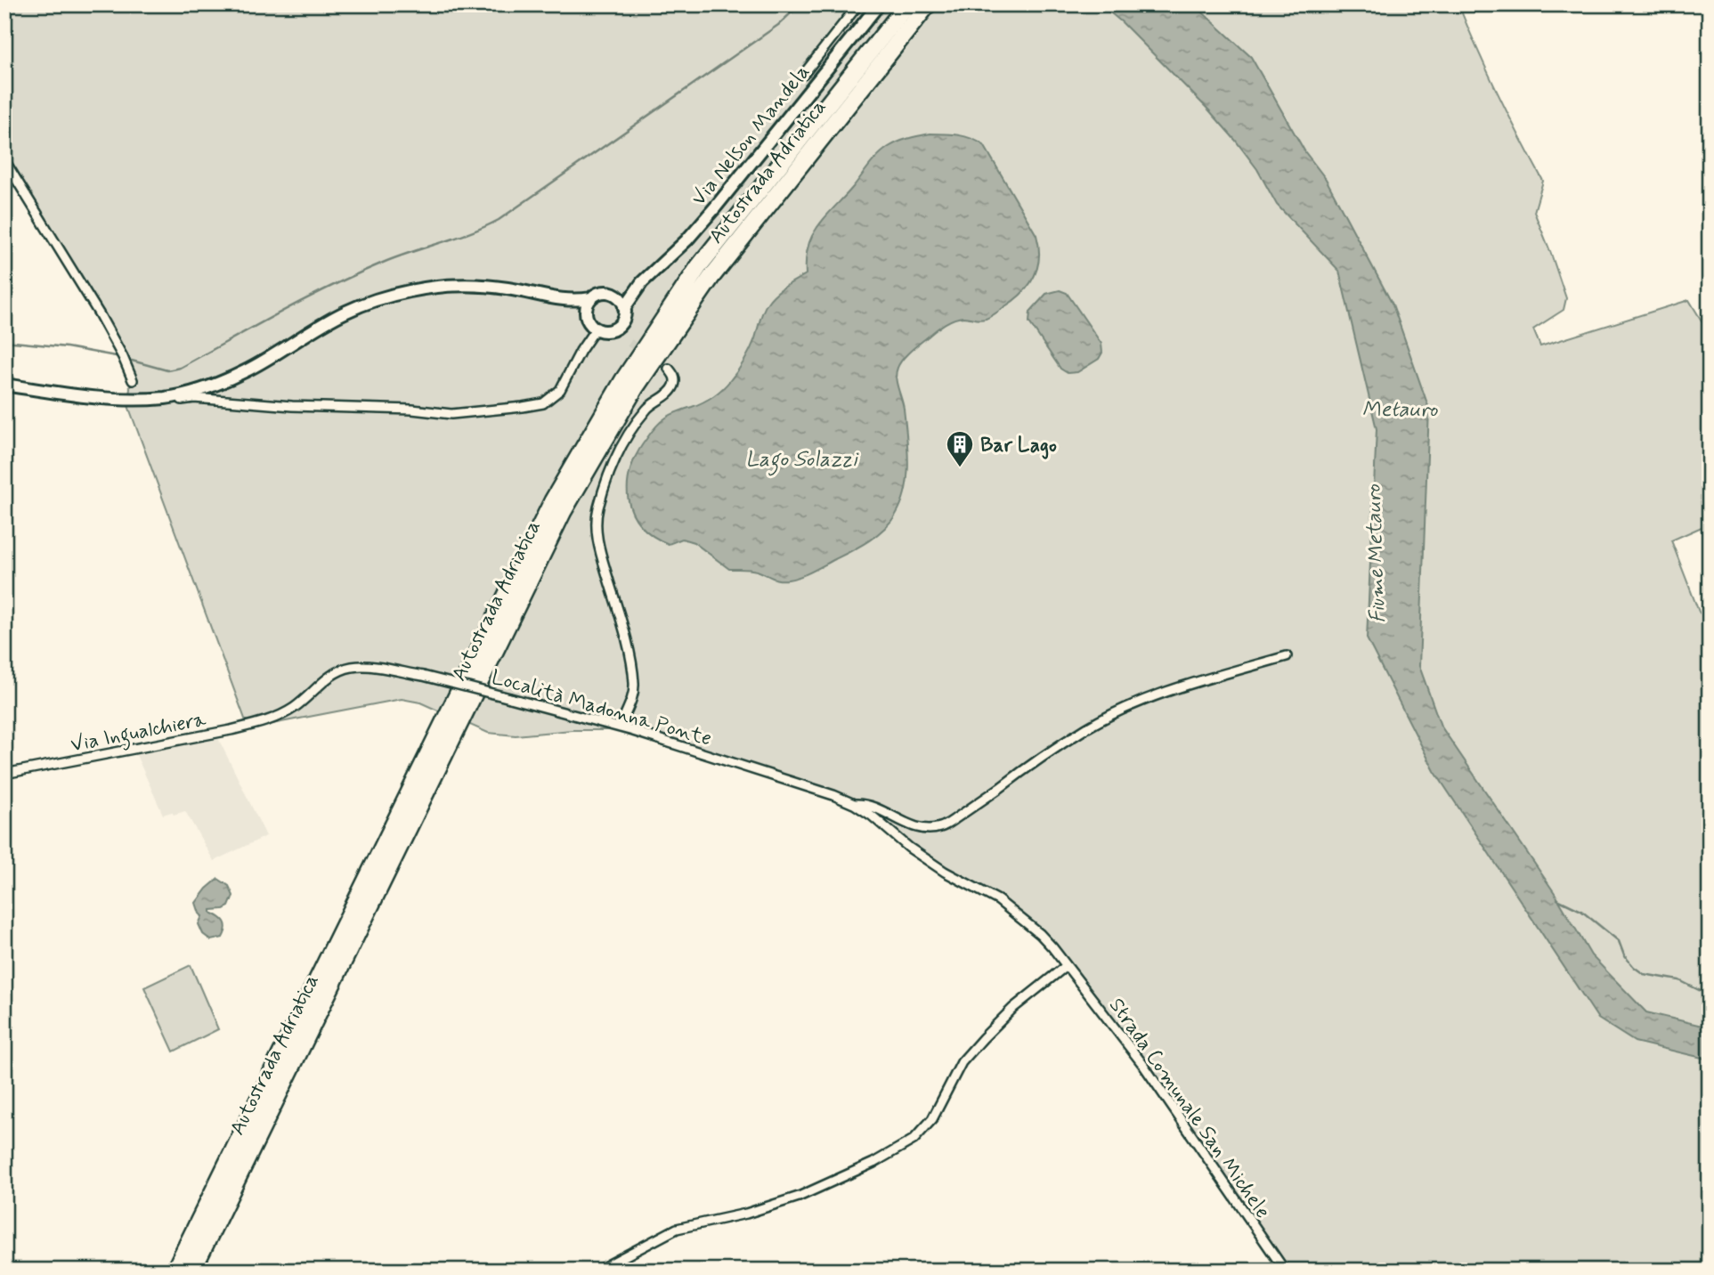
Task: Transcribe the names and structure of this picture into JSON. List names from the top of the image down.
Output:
{
  "streets": {
    "highway": ["Autostrada Adriatica"],
    "main road": ["Via Nelson Mandela"],
    "street": ["Località Madonna Ponte", "Via Ingualchiera", "Strada Comunale San Michele"]
  },
  "crossings": [
    ["Località Madonna Ponte", "Via Ingualchiera"],
    ["Località Madonna Ponte", "Strada Comunale San Michele"]
  ],
  "water": ["Metauro", "Lago Solazzi", "Fiume Metauro"],
  "places": {
    "building": ["Bar Lago"]
  }
}
